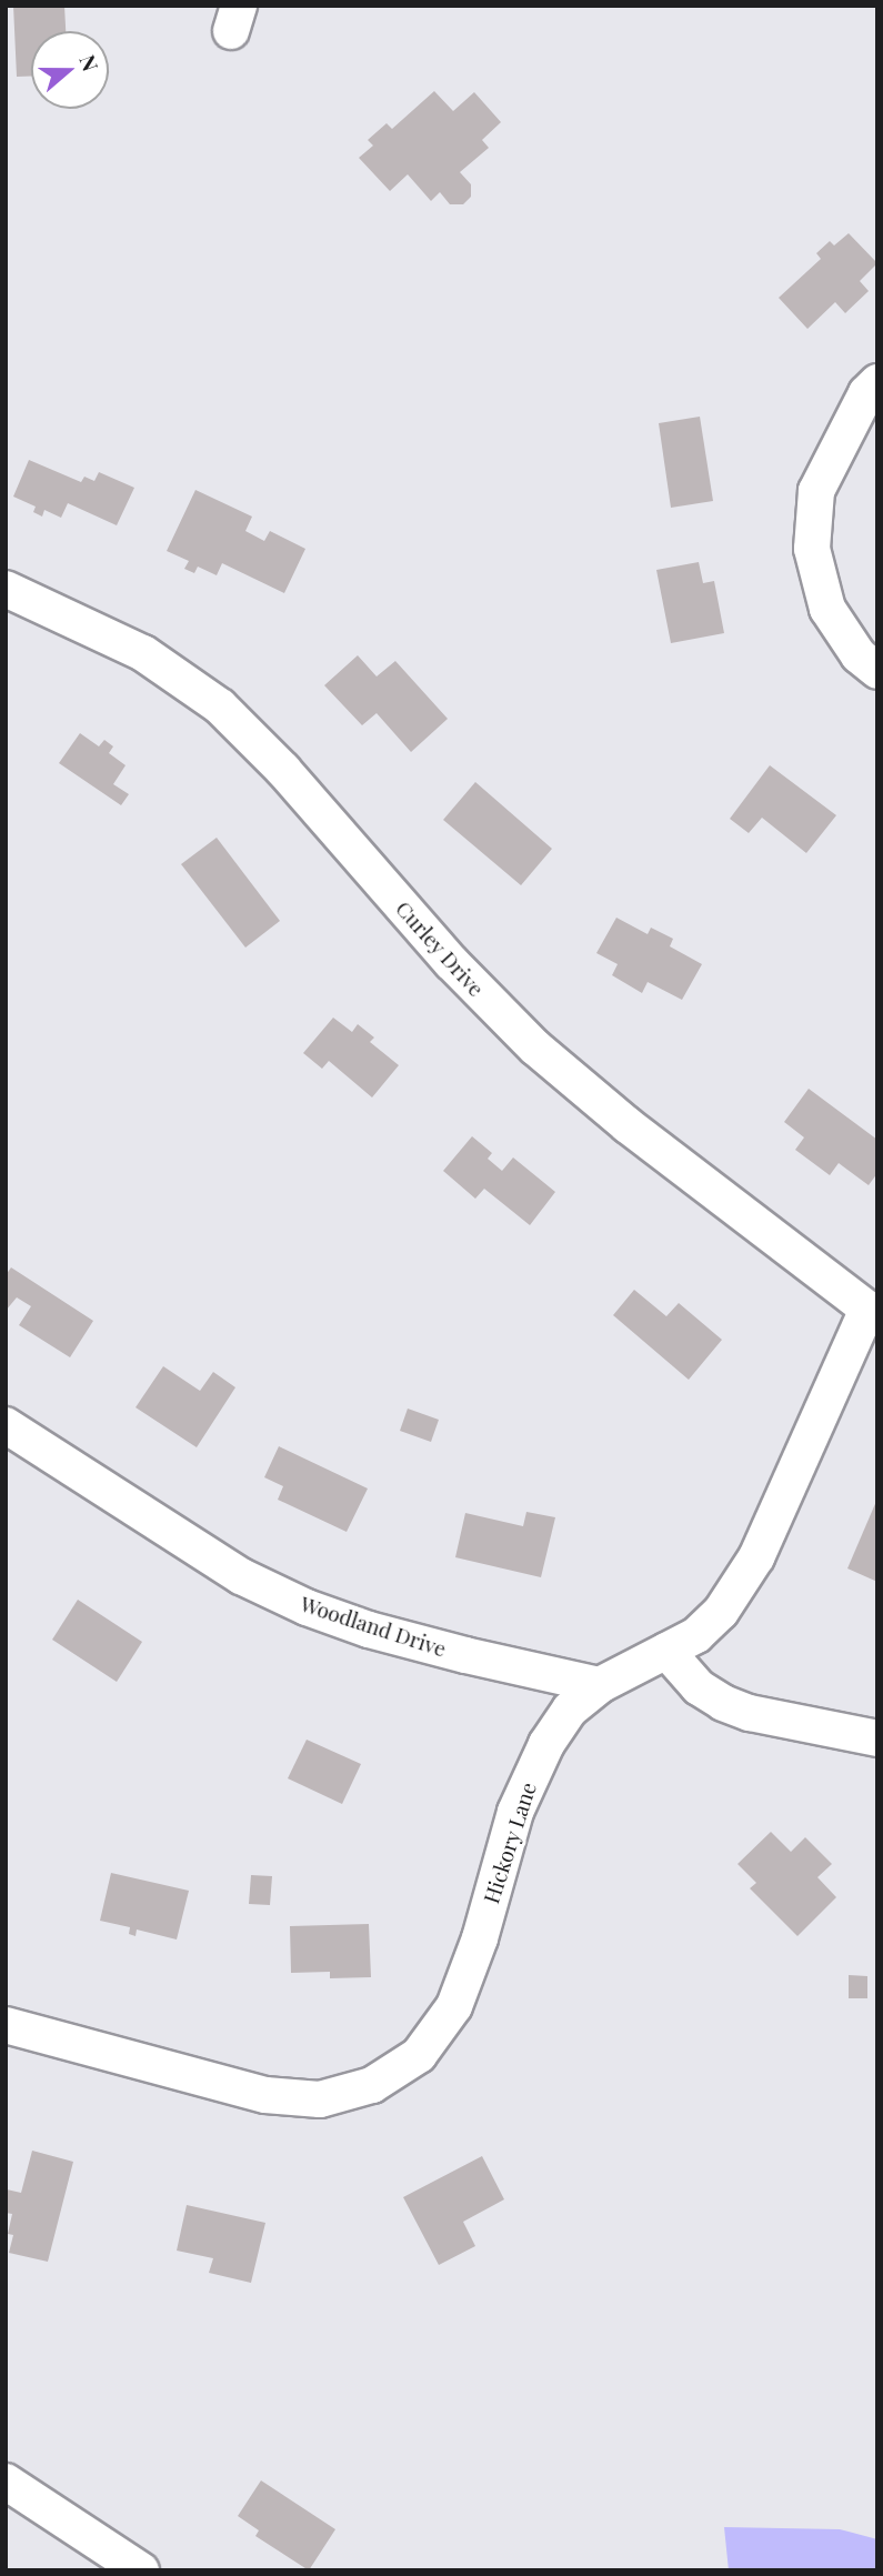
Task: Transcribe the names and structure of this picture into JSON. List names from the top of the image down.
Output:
{
  "streets": {
    "street": ["Curley Drive", "Woodland Drive", "Hickory Lane"]
  },
  "crossings": [
    ["Curley Drive", "Hickory Lane"],
    ["Woodland Drive", "Hickory Lane"]
  ],
  "north": "right"
}
